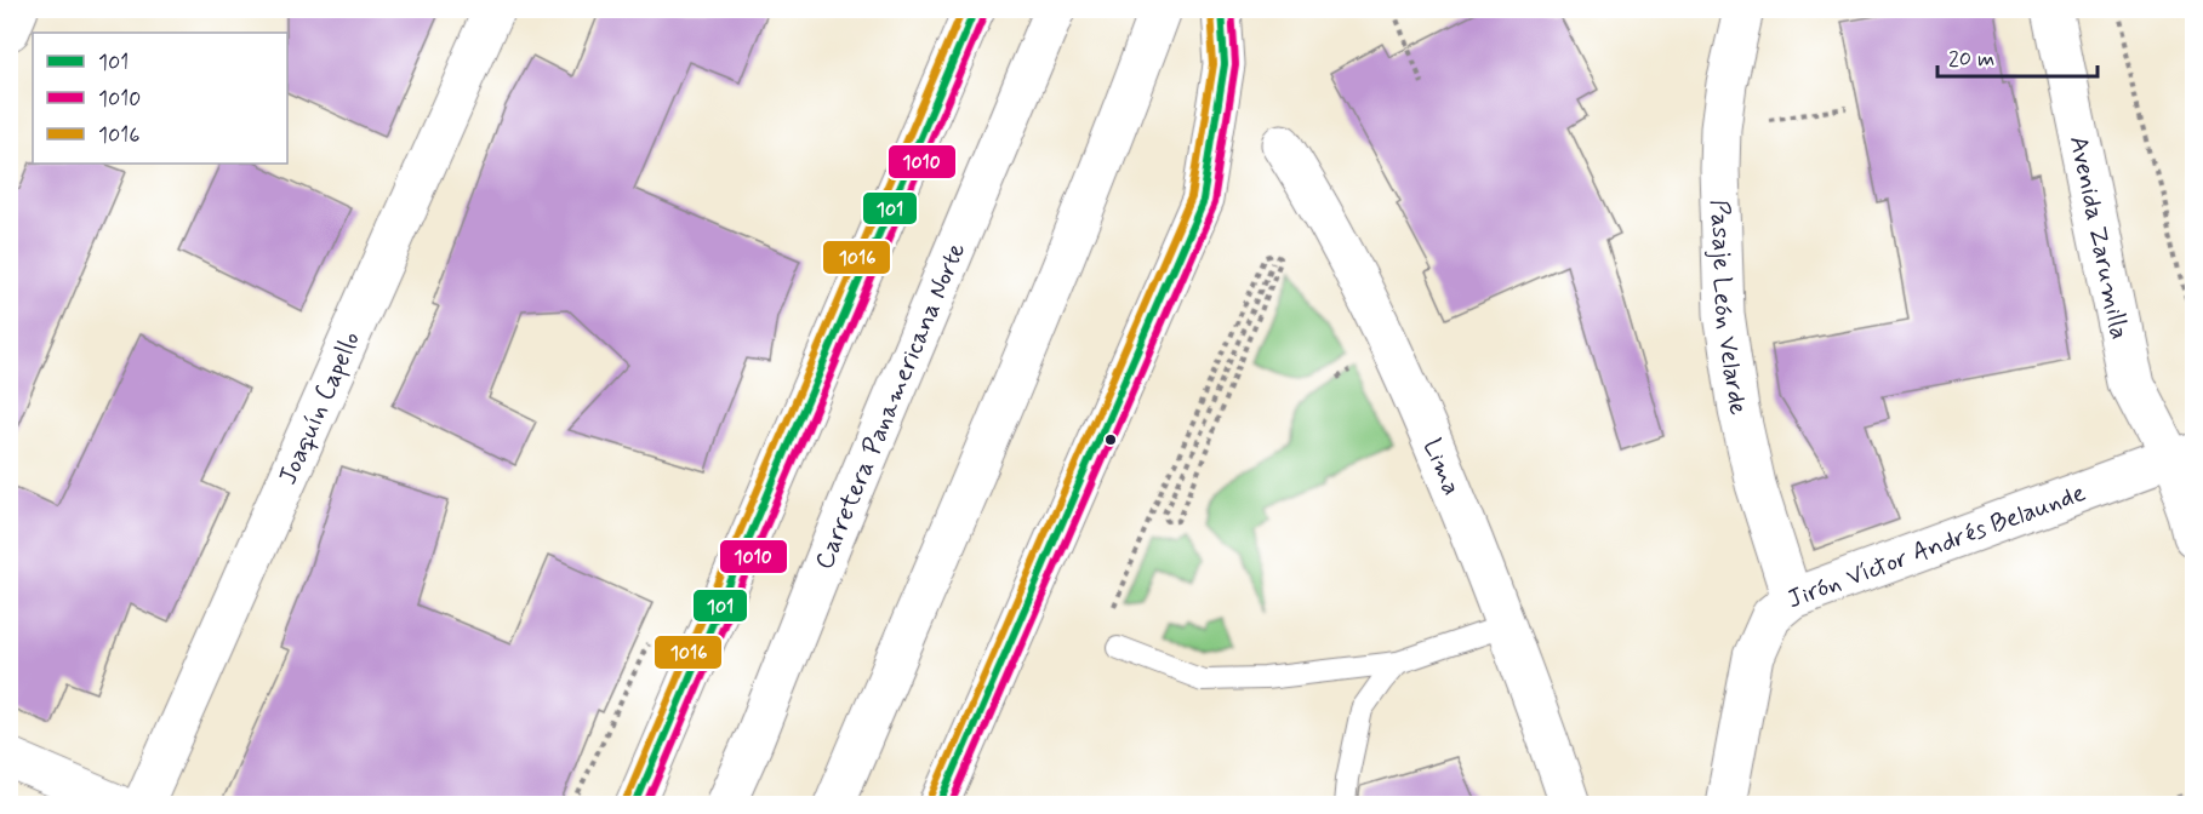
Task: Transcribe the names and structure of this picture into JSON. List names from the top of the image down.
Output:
{
  "streets": {
    "main road": [
      "Avenida Zarumilla",
      "Pasaje León Velarde",
      "Joaquín Capello",
      "Carretera Panamericana Norte",
      "Lima",
      "Jirón Víctor Andrés Belaunde"
    ]
  },
  "crossings": [
    ["Avenida Zarumilla", "Jirón Víctor Andrés Belaunde"],
    ["Pasaje León Velarde", "Jirón Víctor Andrés Belaunde"]
  ],
  "lines": ["transit line 101", "transit line 1010", "transit line 1016"],
  "legend": ["101", "1010", "1016"],
  "scale_bar": "20 m"
}
